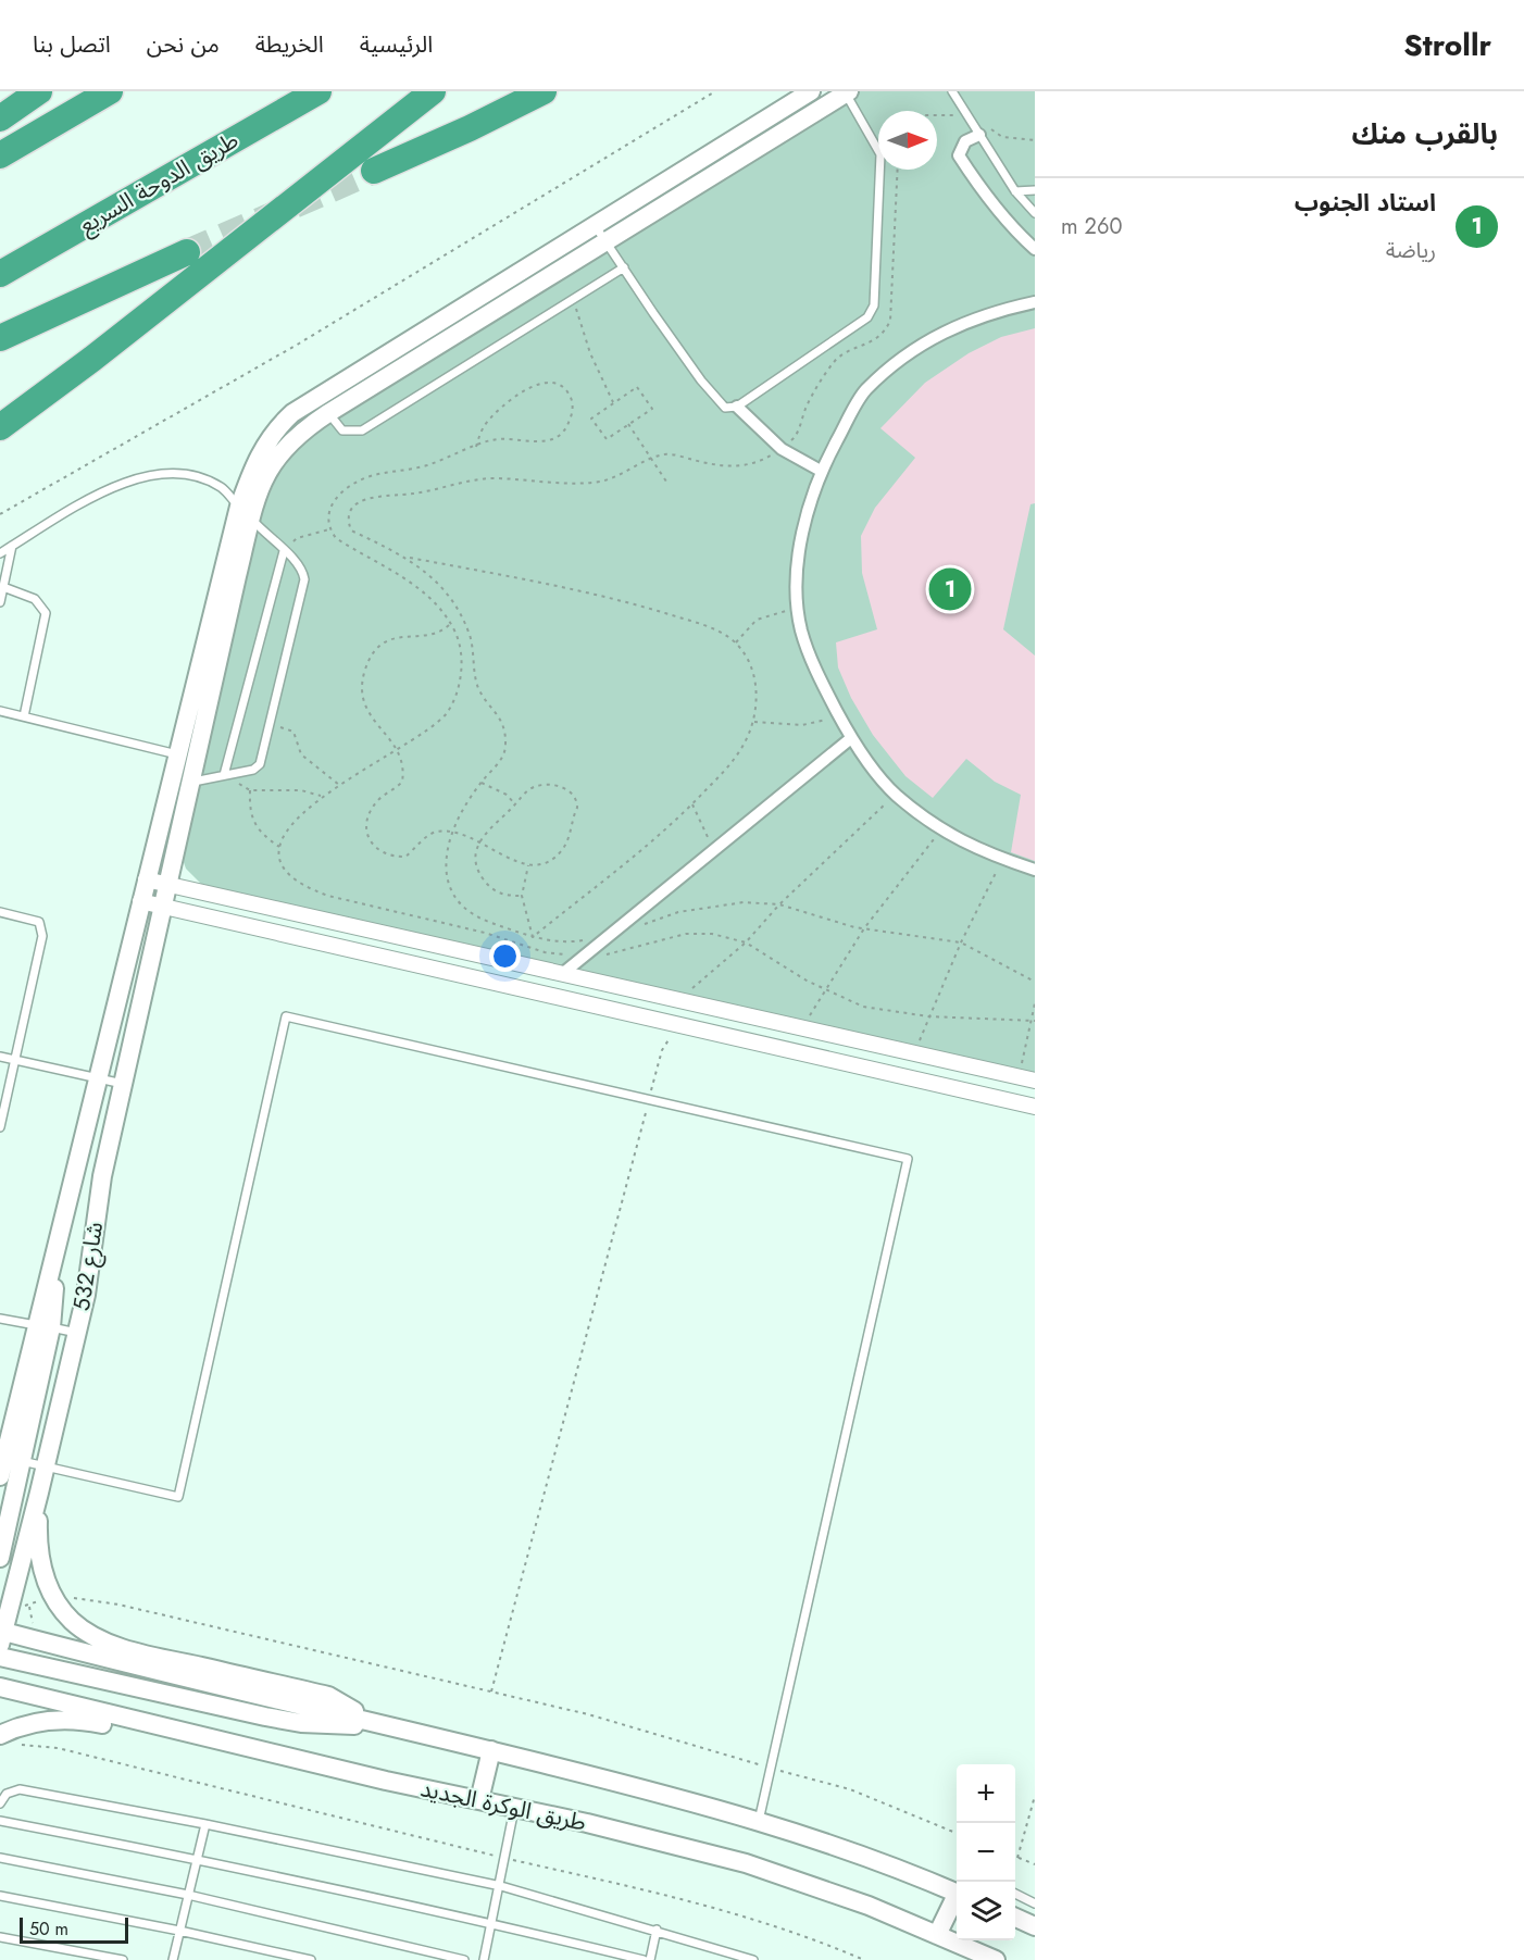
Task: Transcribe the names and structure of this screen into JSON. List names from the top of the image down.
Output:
{
  "streets": {
    "highway": ["طريق الدوحة السريع"],
    "street": ["شارع 532", "طريق الوكرة الجديد"]
  },
  "crossings": [
    ["شارع 532", "طريق الوكرة الجديد"]
  ],
  "scale_bar": "50 m",
  "north": "right",
  "page": {
    "header": "Strollr",
    "nav": [
      "الرئيسية",
      "الخريطة",
      "من نحن",
      "اتصل بنا"
    ],
    "heading": "بالقرب منك",
    "list": [
      {
        "mark": "1",
        "name": "استاد الجنوب",
        "note": "رياضة",
        "value": "260 m"
      }
    ],
    "pins": "1",
    "map_buttons": ["+", "−"],
    "scale": "50 m"
  }
}
